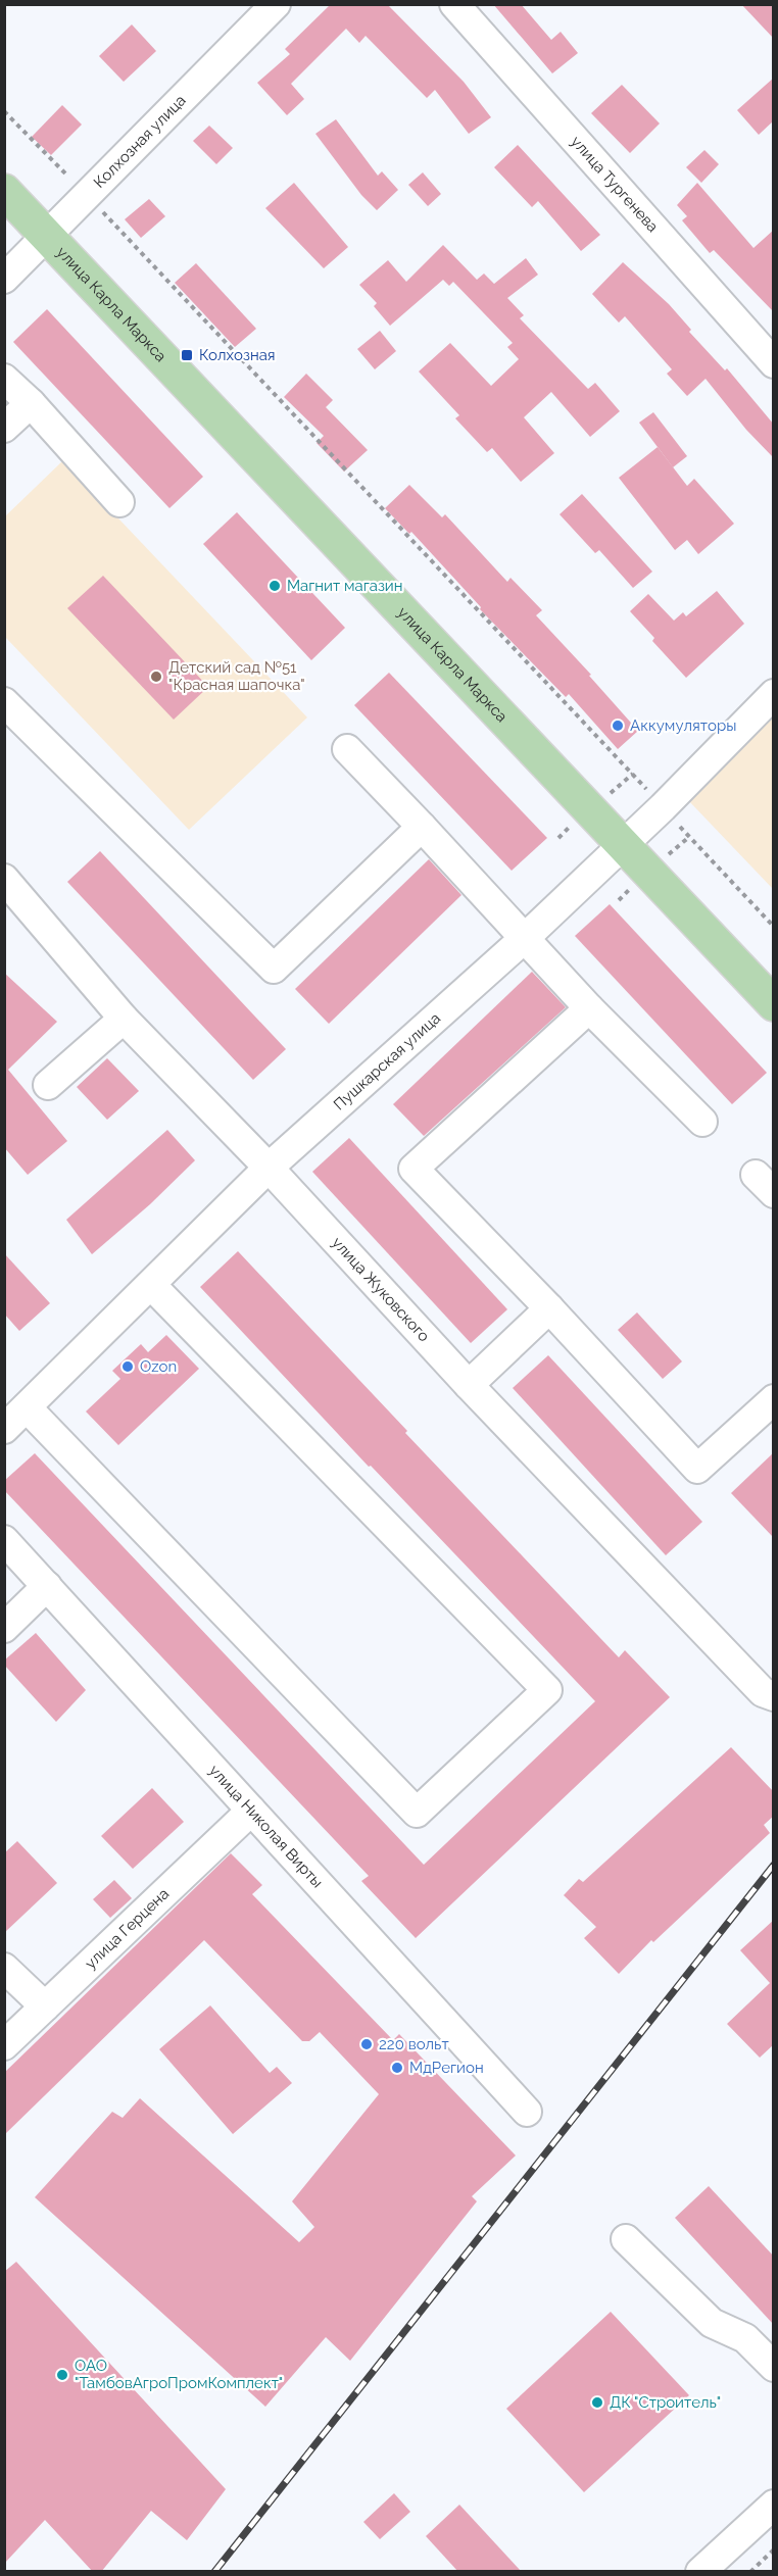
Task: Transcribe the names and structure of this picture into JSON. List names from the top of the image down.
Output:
{
  "streets": {
    "main road": ["улица Карла Маркса"],
    "street": [
      "Колхозная улица",
      "улица Тургенева",
      "Пушкарская улица",
      "улица Жуковского",
      "улица Николая Вирты",
      "улица Герцена"
    ]
  },
  "crossings": [
    ["Колхозная улица", "улица Карла Маркса"],
    ["улица Карла Маркса", "Пушкарская улица"],
    ["Пушкарская улица", "улица Жуковского"],
    ["улица Николая Вирты", "улица Герцена"]
  ],
  "places": {
    "transit": ["Колхозная"],
    "other": [
      "Магнит магазин",
      "Детский сад №51 \"Красная шапочка\"",
      "Аккумуляторы",
      "Ozon",
      "220 вольт",
      "МдРегион",
      "ОАО \"ТамбовАгроПромКомплект\"",
      "ДК \"Строитель\""
    ]
  }
}
